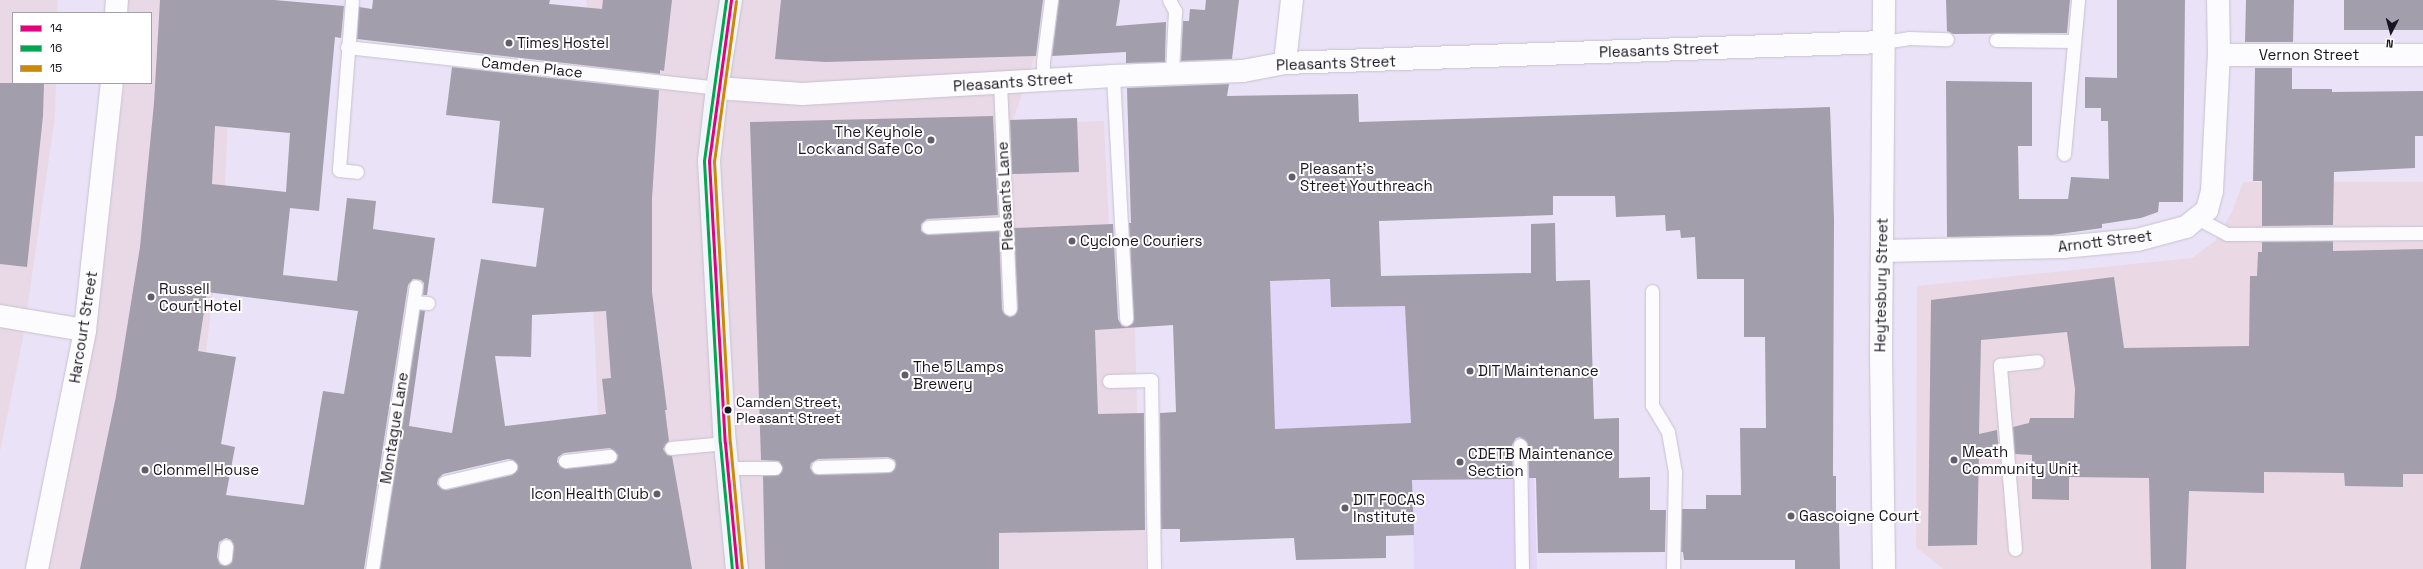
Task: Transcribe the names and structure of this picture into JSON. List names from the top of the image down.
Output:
{
  "streets": {
    "street": [
      "Pleasants Street",
      "Vernon Street",
      "Arnott Street",
      "Heytesbury Street",
      "Harcourt Street"
    ],
    "lane": ["Camden Place", "Pleasants Lane", "Montague Lane"]
  },
  "crossings": [
    ["Pleasants Street", "Camden Place"],
    ["Pleasants Street", "Pleasants Lane"],
    ["Pleasants Street", "Heytesbury Street"],
    ["Vernon Street", "Arnott Street"],
    ["Arnott Street", "Heytesbury Street"]
  ],
  "places": [
    "Times Hostel",
    "The Keyhole Lock and Safe Co",
    "Pleasant’s Street Youthreach",
    "Cyclone Couriers",
    "Russell Court Hotel",
    "DIT Maintenance",
    "The 5 Lamps Brewery",
    "Camden Street, Pleasant Street",
    "Meath Community Unit",
    "CDETB Maintenance Section",
    "Clonmel House",
    "Icon Health Club",
    "DIT FOCAS Institute",
    "Gascoigne Court"
  ],
  "lines": ["transit line 14", "transit line 16", "transit line 15"],
  "legend": ["14", "16", "15"],
  "north": "bottom"
}
